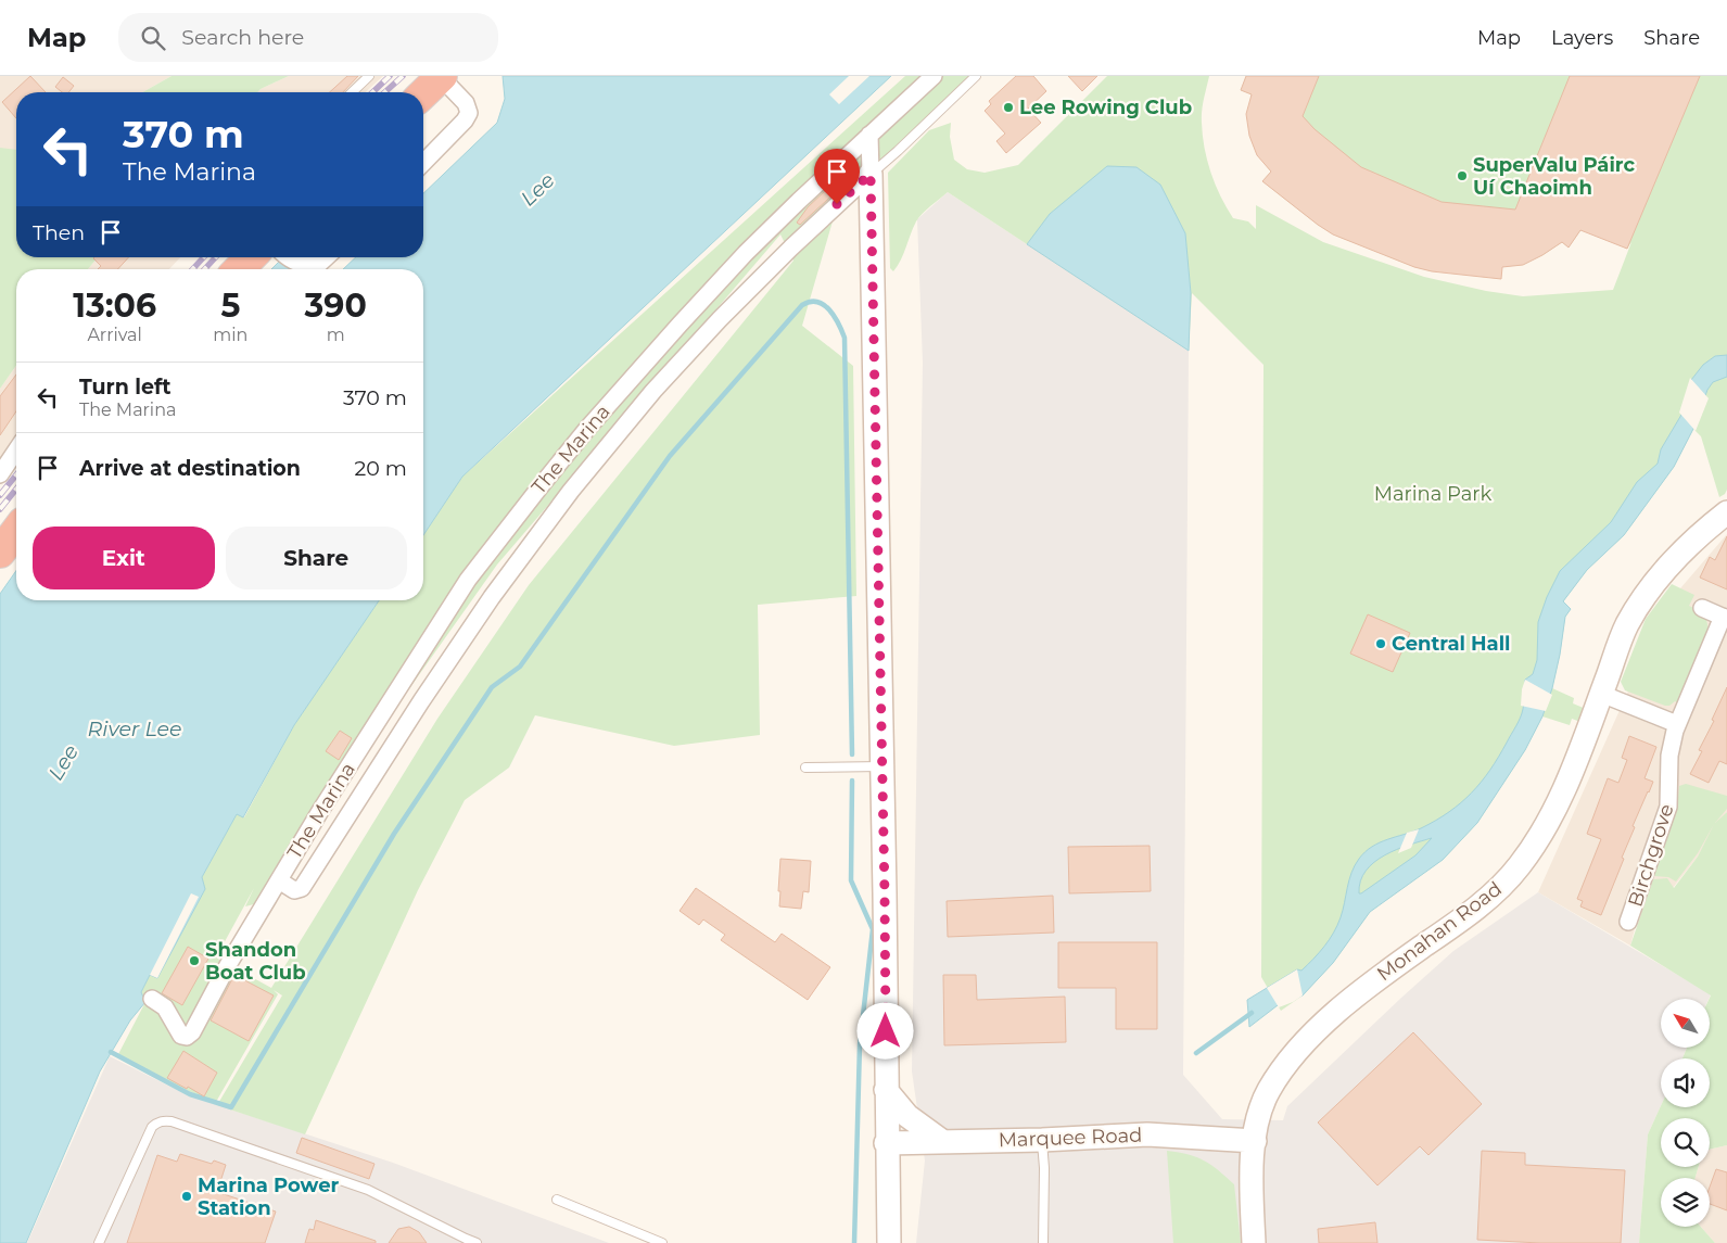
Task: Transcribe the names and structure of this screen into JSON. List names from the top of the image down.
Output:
{
  "streets": {
    "street": [
      "The Marina",
      "Birchgrove",
      "Monahan Road",
      "Marquee Road"
    ]
  },
  "crossings": [
    ["Monahan Road", "Marquee Road"]
  ],
  "water": ["Lee", "River Lee"],
  "parks": ["Marina Park"],
  "places": [
    "Lee Rowing Club",
    "SuperValu Páirc Uí Chaoimh",
    "Central Hall",
    "Shandon Boat Club",
    "Marina Power Station"
  ],
  "north": "top left",
  "page": {
    "header": "Map",
    "search": "Search here",
    "nav": ["Map", "Layers", "Share"],
    "turn": ["370 m", "The Marina"],
    "then": "Then",
    "eta": [
      "13:06",
      "Arrival",
      "5",
      "min",
      "390",
      "m"
    ],
    "list": [
      {
        "name": "Turn left",
        "note": "The Marina",
        "value": "370 m"
      },
      {
        "name": "Arrive at destination",
        "value": "20 m"
      }
    ],
    "buttons": ["Exit", "Share"]
  }
}
